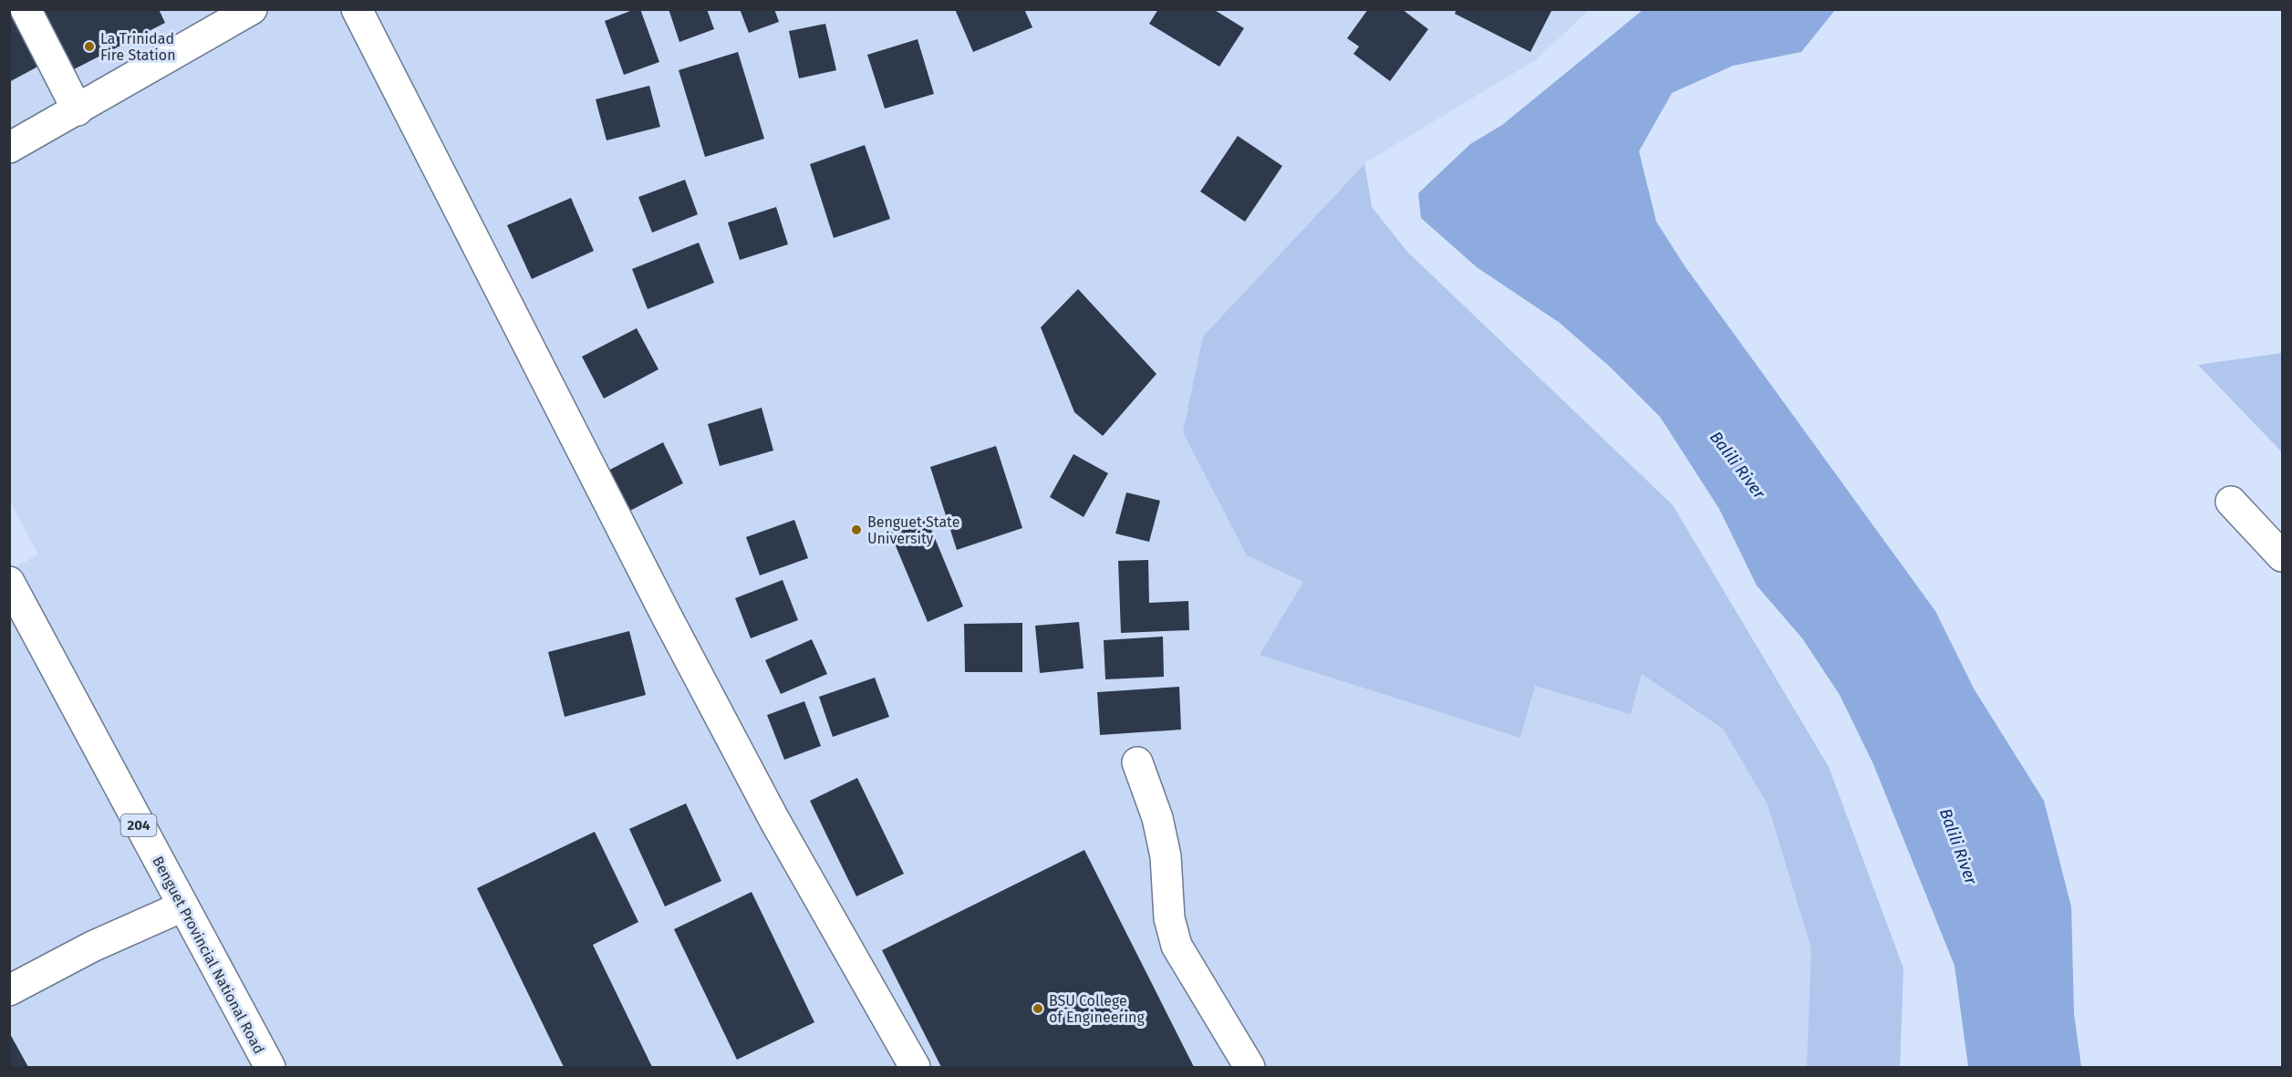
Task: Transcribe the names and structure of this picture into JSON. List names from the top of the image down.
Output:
{
  "streets": {
    "main road": ["204", "Benguet Provincial National Road"]
  },
  "water": ["Balili River"],
  "places": ["La Trinidad Fire Station", "Benguet State University", "BSU College of Engineering"]
}
